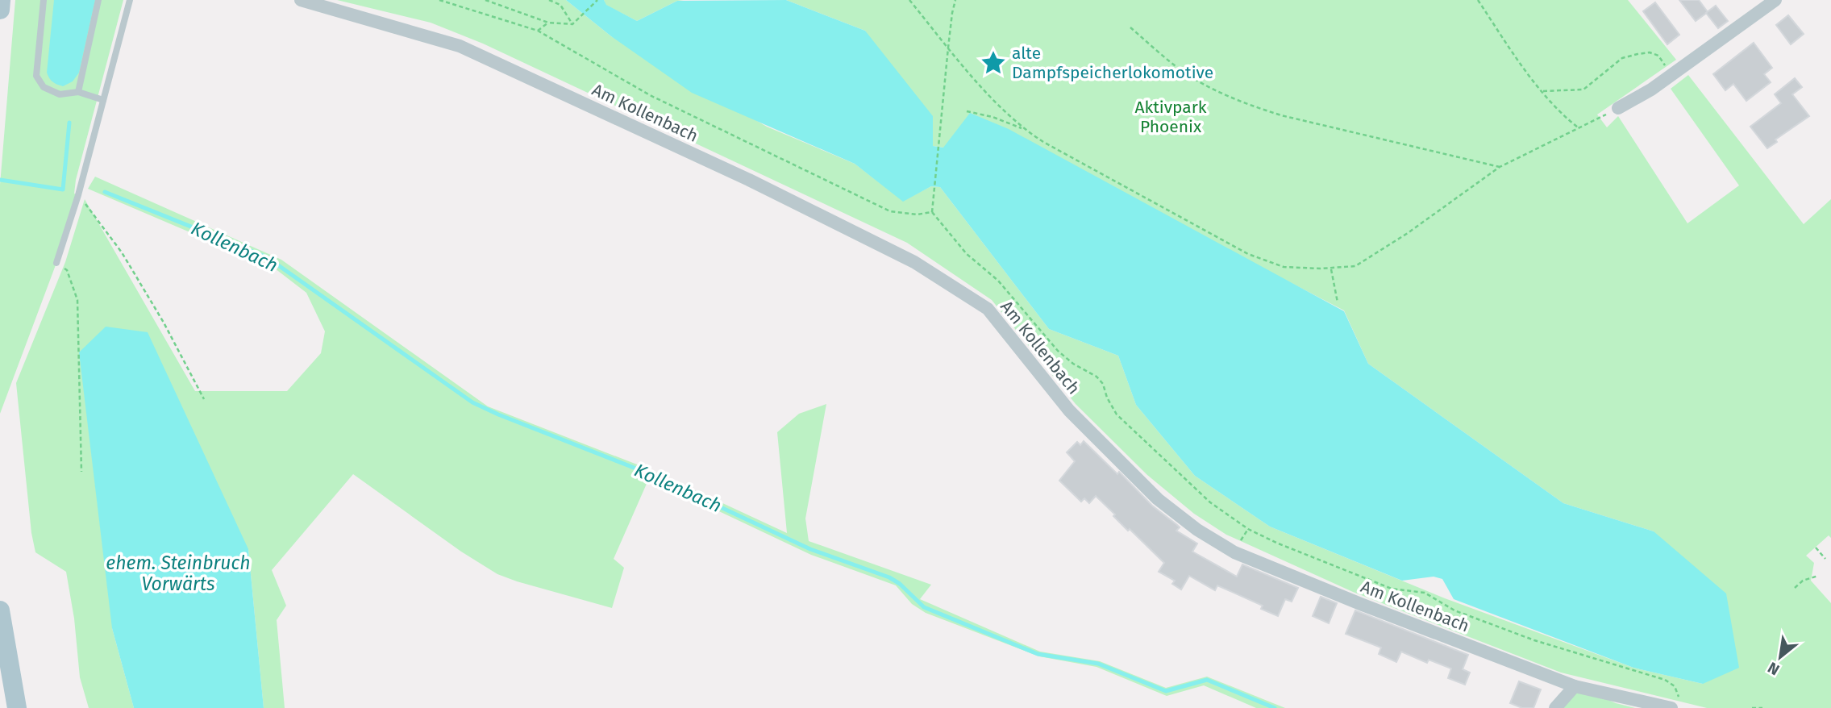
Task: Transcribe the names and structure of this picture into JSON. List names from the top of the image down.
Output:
{
  "streets": {
    "street": ["Am Kollenbach"]
  },
  "water": ["Kollenbach", "ehem. Steinbruch Vorwärts"],
  "parks": ["Aktivpark Phoenix"],
  "places": {
    "place": ["alte Dampfspeicherlokomotive"]
  },
  "north": "bottom left"
}
